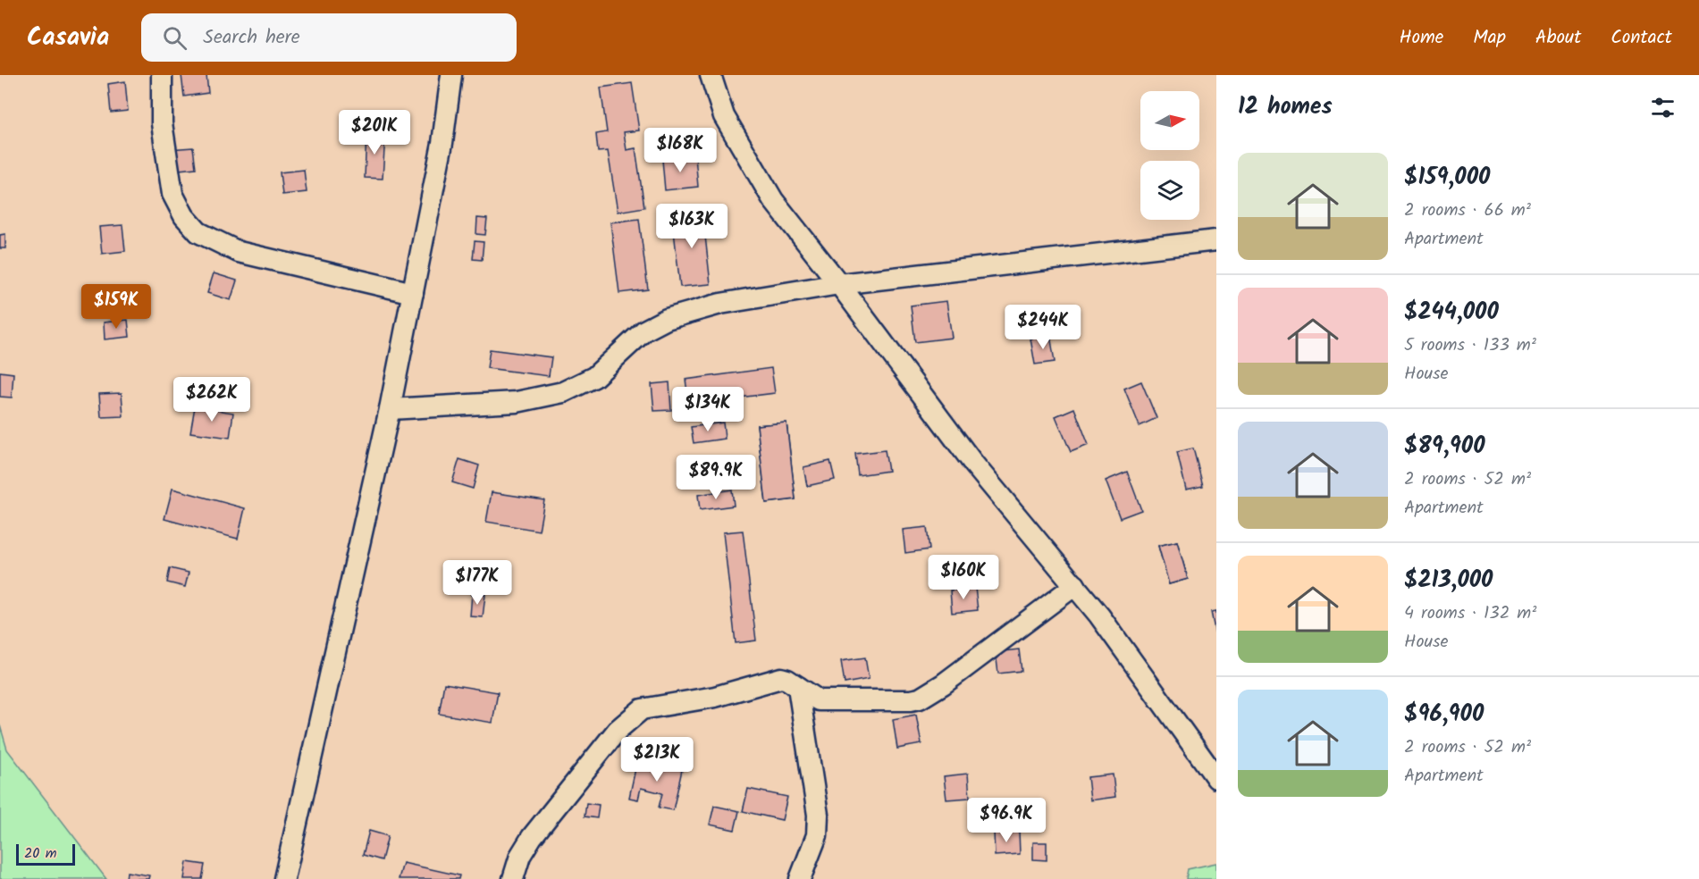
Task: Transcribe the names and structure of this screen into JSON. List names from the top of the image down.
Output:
{
  "scale_bar": "20 m",
  "north": "right",
  "page": {
    "header": "Casavia",
    "search": "Search here",
    "nav": [
      "Home",
      "Map",
      "About",
      "Contact"
    ],
    "heading": "12 homes",
    "price": [
      "$201K",
      "$168K",
      "$163K",
      "$159K",
      "$244K",
      "$262K",
      "$134K",
      "$89.9K",
      "$160K",
      "$177K",
      "$213K",
      "$96.9K"
    ],
    "list": [
      {
        "name": "$159,000",
        "note": "2 rooms · 66 m² · Apartment"
      },
      {
        "name": "$244,000",
        "note": "5 rooms · 133 m² · House"
      },
      {
        "name": "$89,900",
        "note": "2 rooms · 52 m² · Apartment"
      },
      {
        "name": "$213,000",
        "note": "4 rooms · 132 m² · House"
      },
      {
        "name": "$96,900",
        "note": "2 rooms · 52 m² · Apartment"
      }
    ],
    "scale": "20 m"
  }
}
